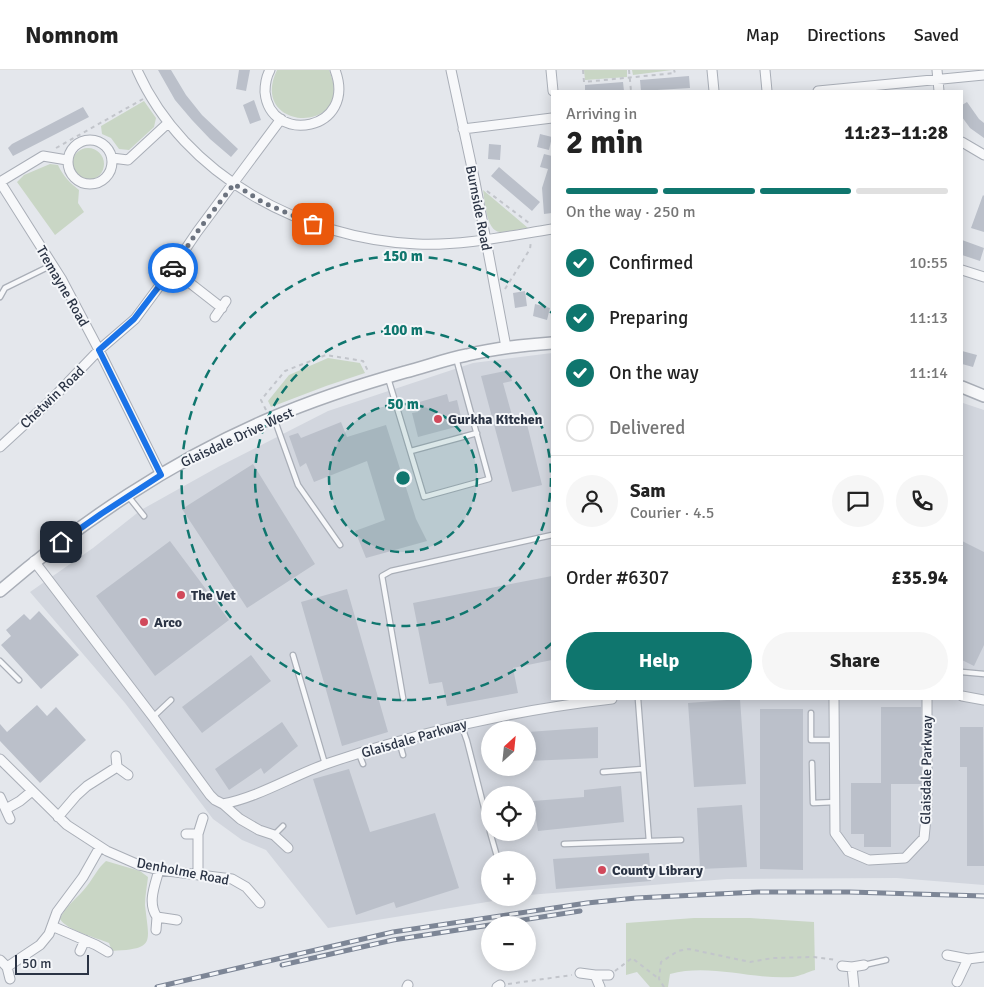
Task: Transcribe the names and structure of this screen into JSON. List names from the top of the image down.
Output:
{
  "streets": {
    "street": [
      "Burnside Road",
      "Tremayne Road",
      "Chetwin Road",
      "Glaisdale Drive West",
      "Glaisdale Parkway",
      "Denholme Road"
    ]
  },
  "crossings": [
    ["Burnside Road", "Glaisdale Drive West"],
    ["Tremayne Road", "Chetwin Road"],
    ["Tremayne Road", "Glaisdale Drive West"]
  ],
  "places": [
    "Gurkha Kitchen",
    "The Vet",
    "Arco",
    "County Library"
  ],
  "scale_bar": "50 m",
  "north": "top right",
  "page": {
    "header": "Nomnom",
    "nav": ["Map", "Directions", "Saved"],
    "heading": ["2 min", "Arriving in", "11:23–11:28"],
    "panel": [
      "Sam",
      "Courier · 4.5",
      "Order #6307",
      "£35.94"
    ],
    "bar": "On the way · 250 m",
    "list": [
      ["Confirmed", "10:55"],
      ["Preparing", "11:13"],
      ["On the way", "11:14"],
      "Delivered"
    ],
    "buttons": ["Help", "Share"],
    "map_buttons": ["+", "−"],
    "scale": "50 m"
  },
  "rings": ["150 m", "100 m", "50 m"]
}
